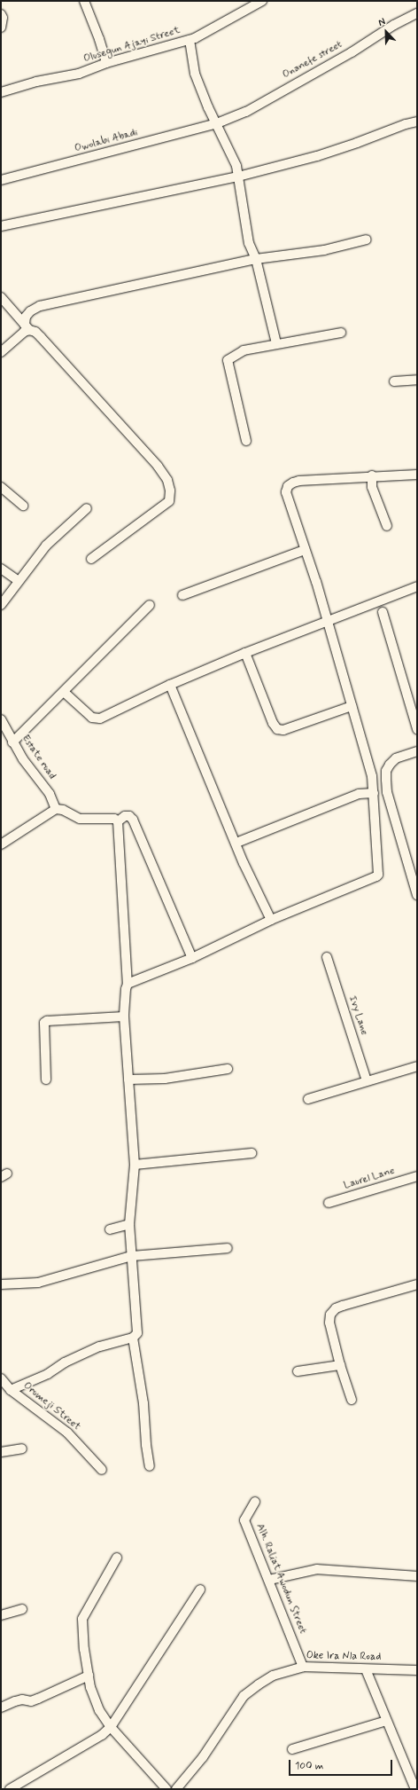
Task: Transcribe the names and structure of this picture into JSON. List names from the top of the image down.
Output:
{
  "streets": {
    "street": [
      "Olusegun Ajayi Street",
      "Onanefe street",
      "Owolabi Abadi",
      "Estate road",
      "Ivy Lane",
      "Laurel Lane",
      "Oromeji Street",
      "Alh. Raliat Awodun Street",
      "Oke Ira Nla Road"
    ]
  },
  "crossings": [
    ["Onanefe street", "Owolabi Abadi"],
    ["Alh. Raliat Awodun Street", "Oke Ira Nla Road"]
  ],
  "scale_bar": "100 m",
  "north": "top left"
}
